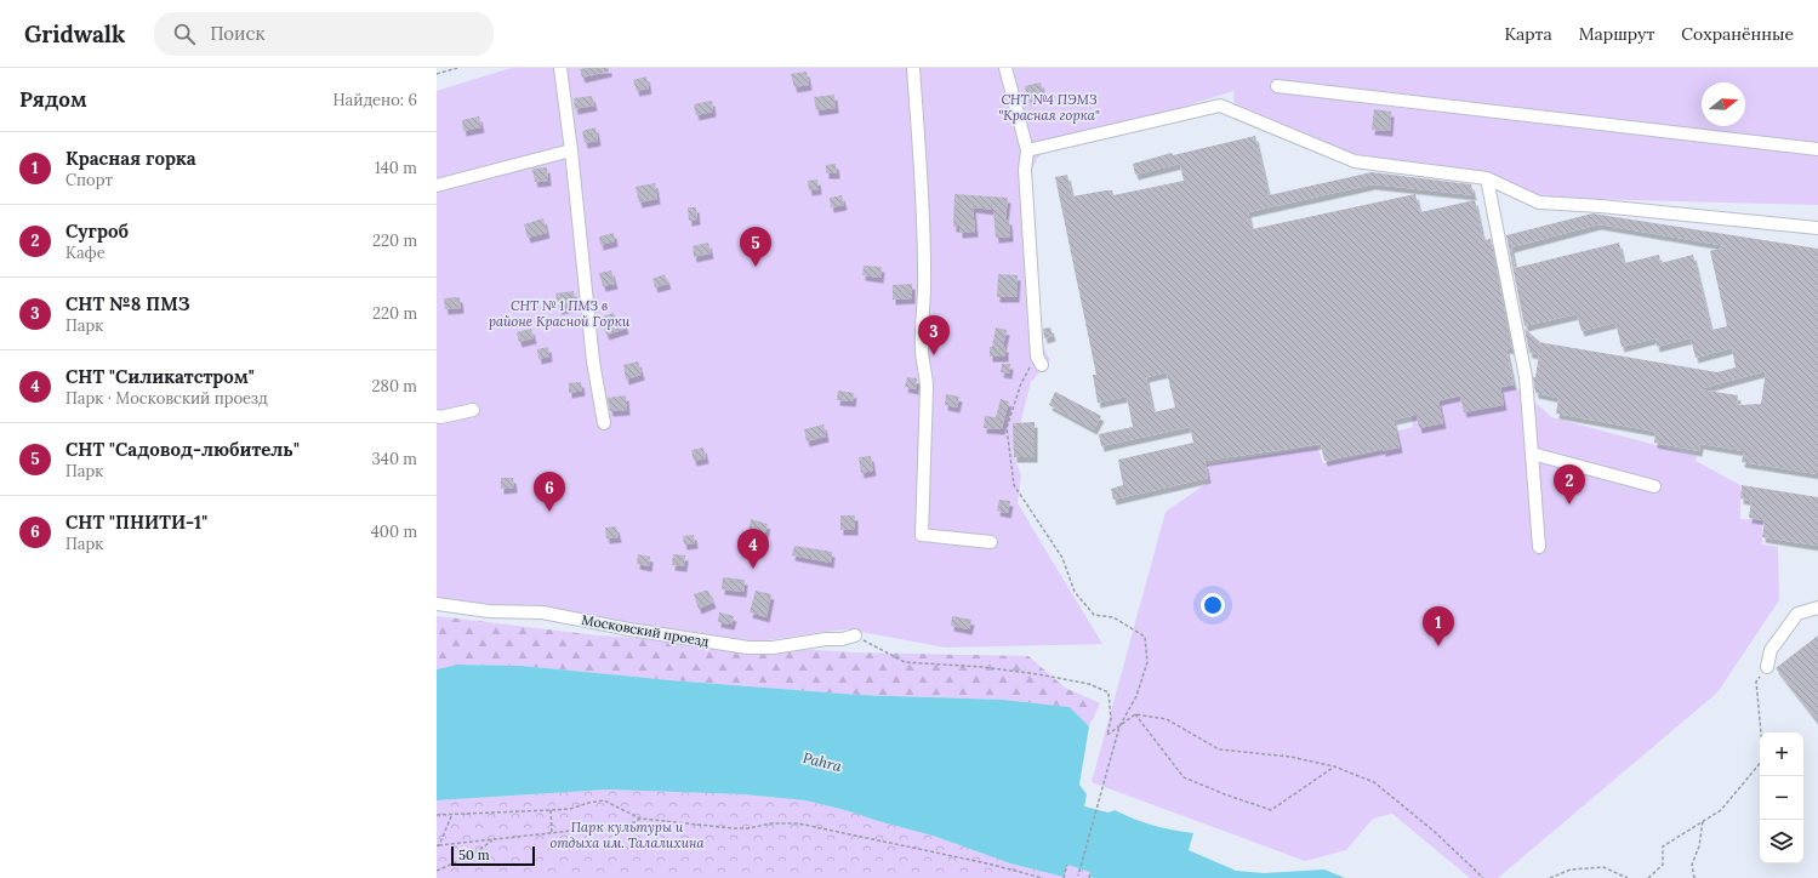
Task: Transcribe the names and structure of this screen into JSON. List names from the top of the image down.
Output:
{
  "streets": {
    "street": ["Московский проезд"]
  },
  "water": ["Pahra"],
  "parks": ["СНТ №4 ПЭМЗ \"Красная горка\"", "СНТ № 1 ПМЗ в районе Красной Горки", "Парк культуры и отдыха им. Талалихина"],
  "scale_bar": "50 m",
  "north": "right",
  "page": {
    "header": "Gridwalk",
    "search": "Поиск",
    "nav": ["Карта", "Маршрут", "Сохранённые"],
    "heading": ["Рядом", "Найдено: 6"],
    "list": [
      {
        "mark": "1",
        "name": "Красная горка",
        "note": "Спорт",
        "value": "140 m"
      },
      {
        "mark": "2",
        "name": "Сугроб",
        "note": "Кафе",
        "value": "220 m"
      },
      {
        "mark": "3",
        "name": "СНТ №8 ПМЗ",
        "note": "Парк",
        "value": "220 m"
      },
      {
        "mark": "4",
        "name": "СНТ \"Силикатстром\"",
        "note": "Парк · Московский проезд",
        "value": "280 m"
      },
      {
        "mark": "5",
        "name": "СНТ \"Садовод-любитель\"",
        "note": "Парк",
        "value": "340 m"
      },
      {
        "mark": "6",
        "name": "СНТ \"ПНИТИ-1\"",
        "note": "Парк",
        "value": "400 m"
      }
    ],
    "pins": [
      "5",
      "3",
      "2",
      "6",
      "4",
      "1"
    ],
    "map_buttons": ["+", "−"],
    "scale": "50 m"
  }
}
